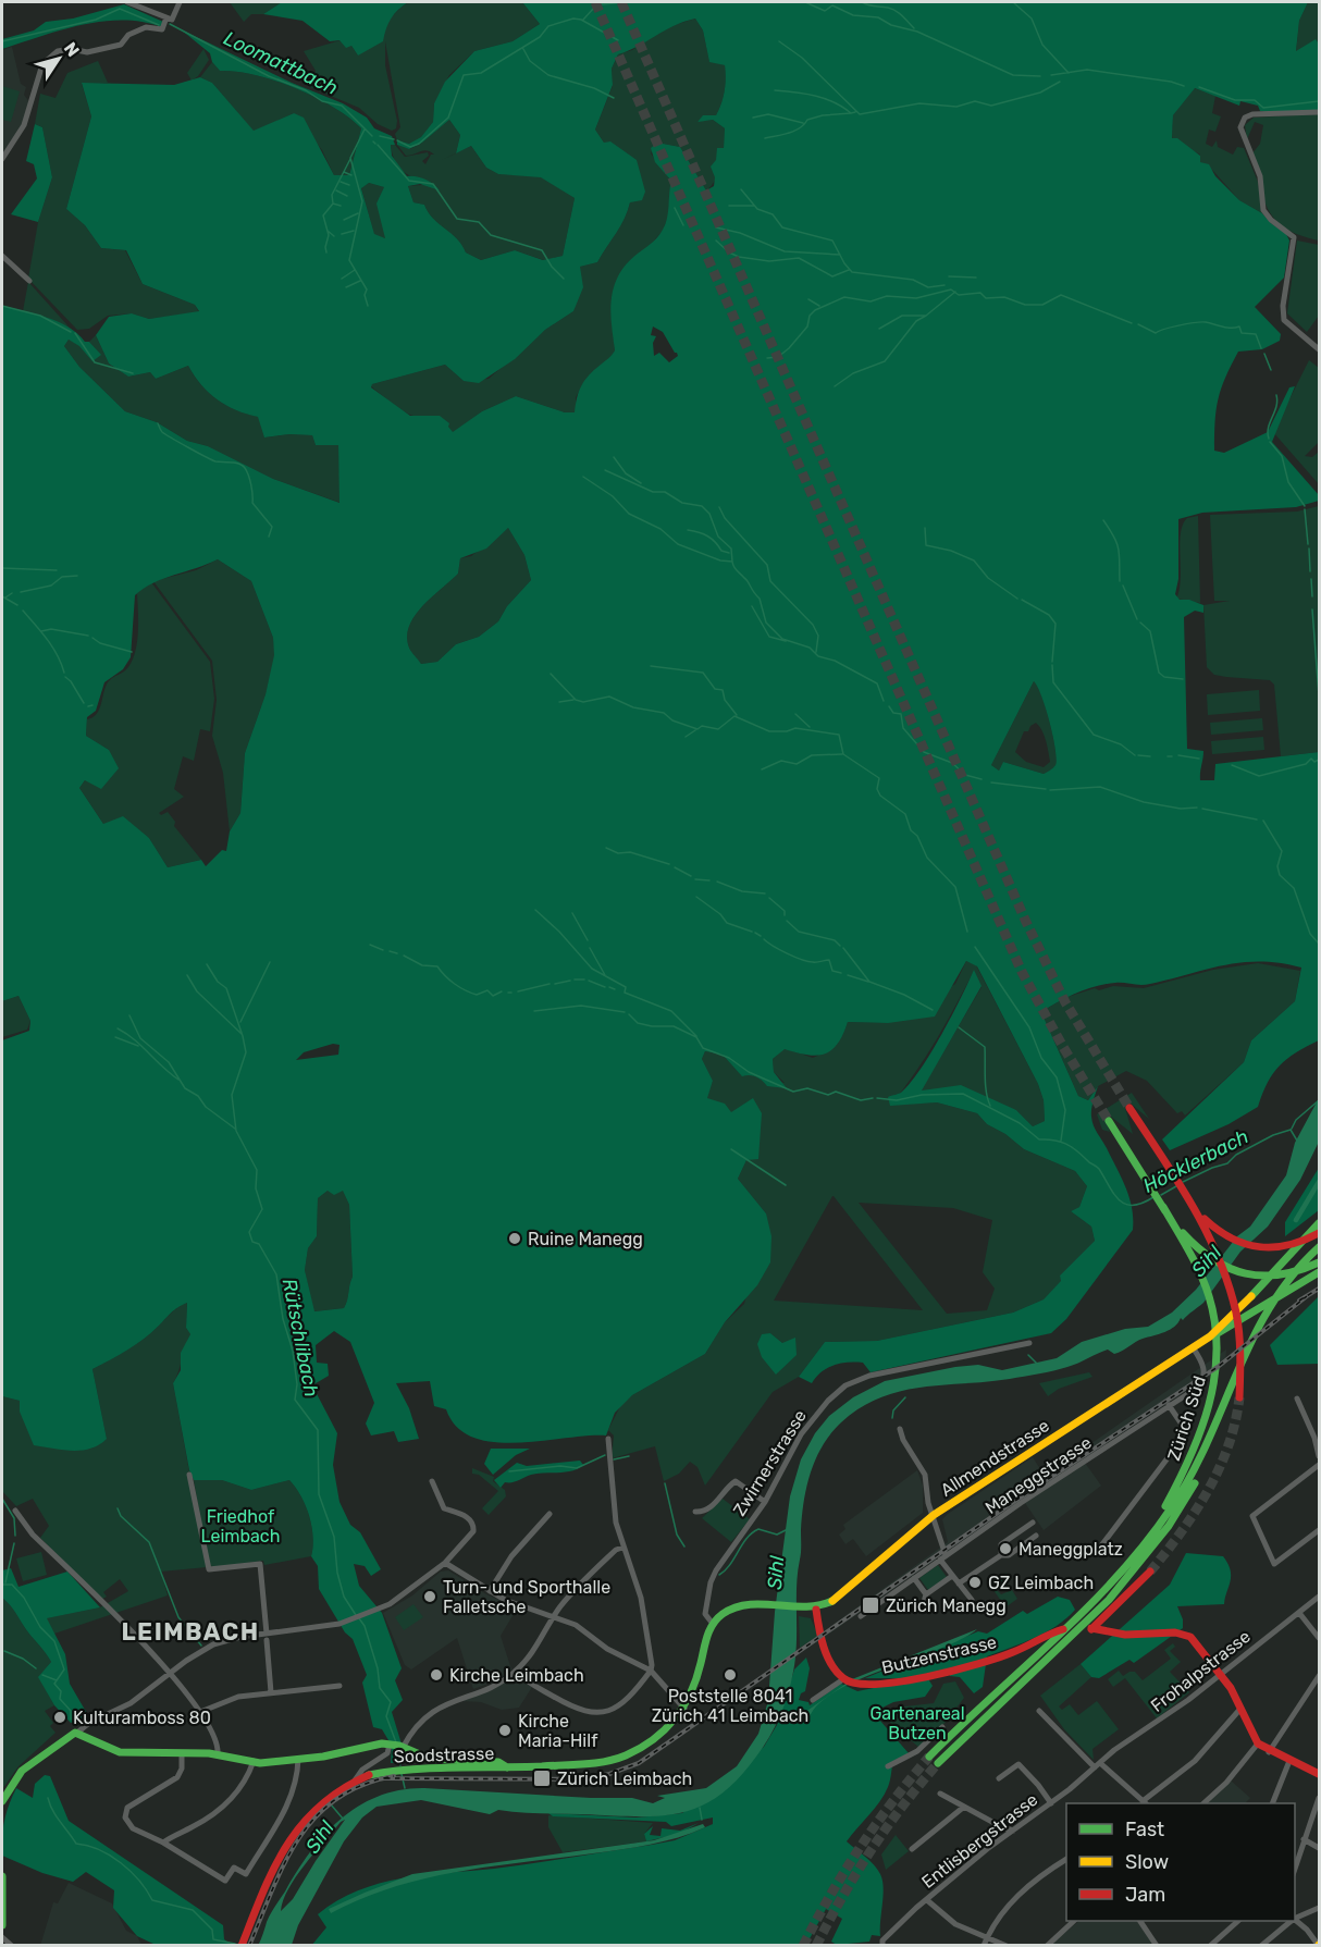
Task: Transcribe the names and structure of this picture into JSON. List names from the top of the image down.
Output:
{
  "streets": {
    "main road": [
      "Zürich Süd",
      "Allmendstrasse",
      "Butzenstrasse",
      "Soodstrasse"
    ],
    "street": [
      "Zwirnerstrasse",
      "Maneggstrasse",
      "Frohalpstrasse",
      "Entlisbergstrasse"
    ]
  },
  "crossings": [
    ["Allmendstrasse", "Maneggstrasse"],
    ["Butzenstrasse", "Frohalpstrasse"],
    ["Frohalpstrasse", "Entlisbergstrasse"]
  ],
  "districts": ["LEIMBACH"],
  "water": [
    "Loomattbach",
    "Höcklerbach",
    "Sihl",
    "Rütschlibach"
  ],
  "parks": ["Friedhof Leimbach", "Gartenareal Butzen"],
  "places": {
    "other": [
      "Ruine Manegg",
      "Maneggplatz",
      "GZ Leimbach",
      "Turn- und Sporthalle Falletsche",
      "Kirche Leimbach",
      "Poststelle 8041 Zürich 41 Leimbach",
      "Kulturamboss 80",
      "Kirche Maria-Hilf"
    ],
    "transit": ["Zürich Manegg", "Zürich Leimbach"]
  },
  "legend": ["Fast", "Slow", "Jam"],
  "north": "top right"
}
